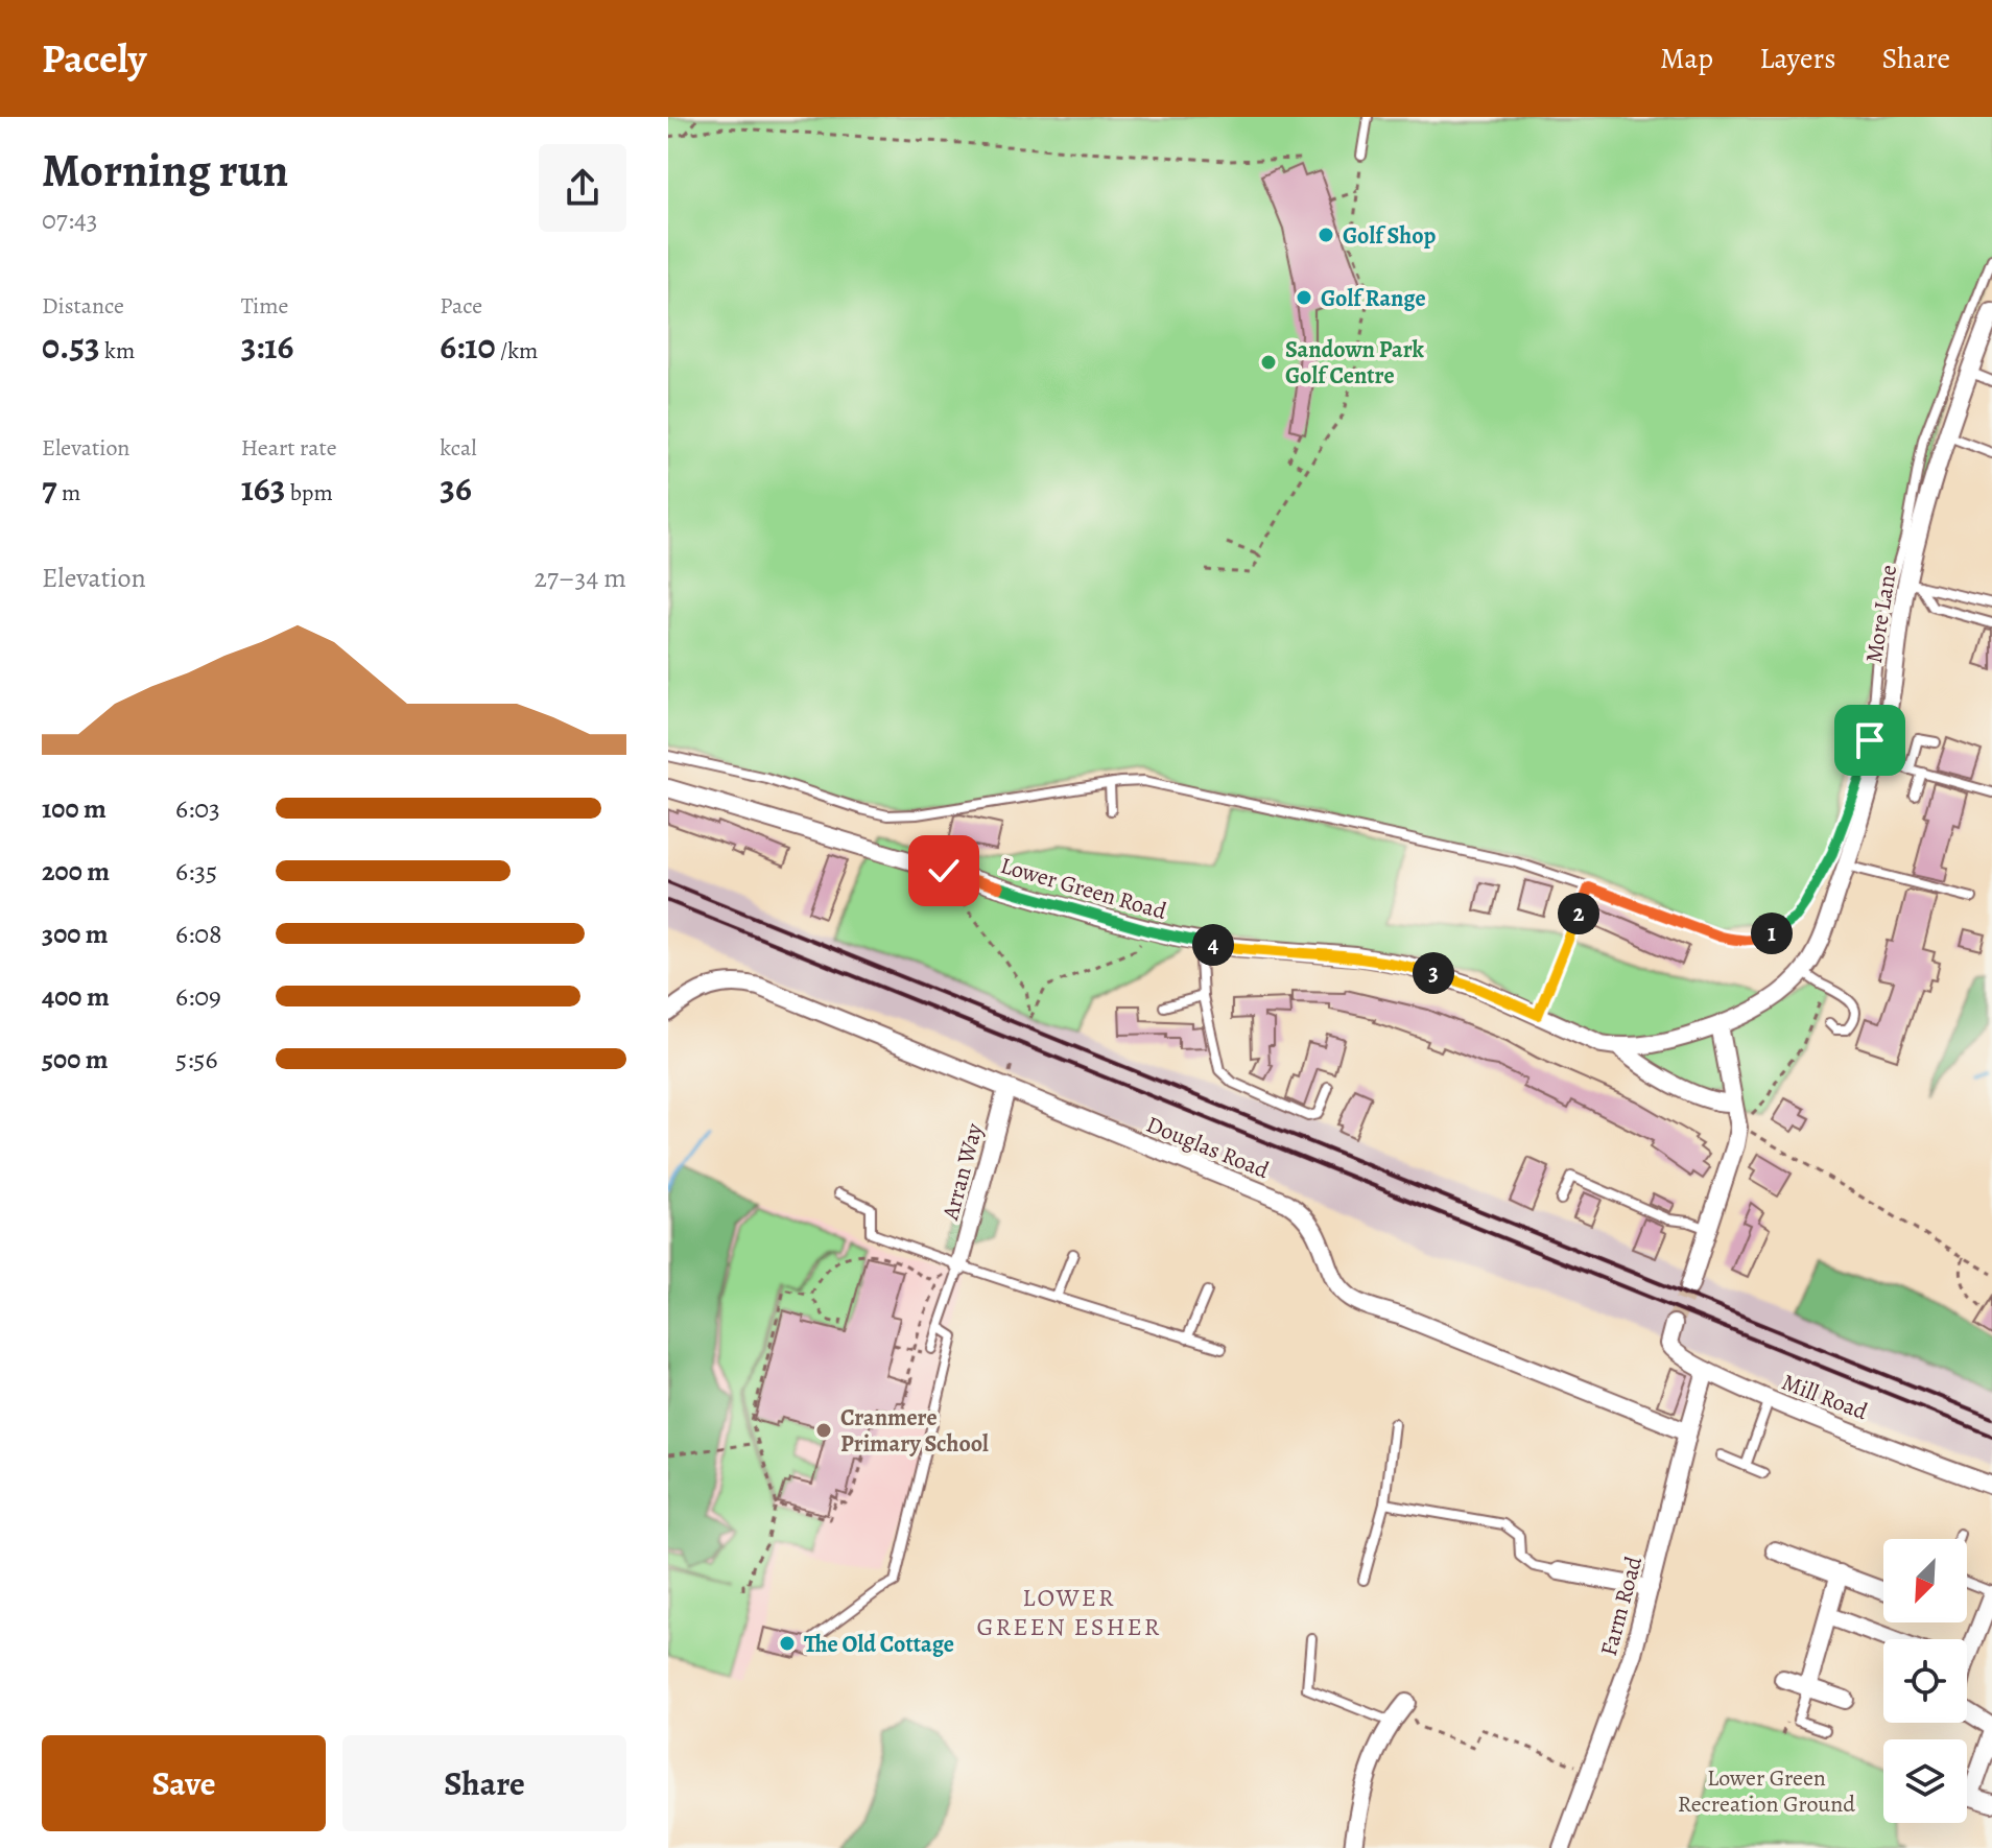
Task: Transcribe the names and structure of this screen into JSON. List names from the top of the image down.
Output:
{
  "streets": {
    "street": [
      "More Lane",
      "Lower Green Road",
      "Douglas Road",
      "Arran Way",
      "Mill Road",
      "Farm Road"
    ]
  },
  "crossings": [
    ["More Lane", "Lower Green Road"],
    ["Douglas Road", "Arran Way"],
    ["Douglas Road", "Farm Road"],
    ["Mill Road", "Farm Road"]
  ],
  "districts": ["LOWER GREEN ESHER"],
  "parks": ["Lower Green Recreation Ground"],
  "places": [
    "Golf Shop",
    "Golf Range",
    "Sandown Park Golf Centre",
    "Cranmere Primary School",
    "The Old Cottage"
  ],
  "north": "bottom left",
  "page": {
    "header": "Pacely",
    "nav": ["Map", "Layers", "Share"],
    "heading": ["Morning run", "07:43"],
    "stats": [
      ["Distance", "0.53 km"],
      ["Time", "3:16"],
      ["Pace", "6:10 /km"],
      ["Elevation", "7 m"],
      ["Heart rate", "163 bpm"],
      ["kcal", "36"]
    ],
    "chart": ["Elevation", "27–34 m"],
    "list": [
      {
        "name": "100 m",
        "note": "6:03"
      },
      {
        "name": "200 m",
        "note": "6:35"
      },
      {
        "name": "300 m",
        "note": "6:08"
      },
      {
        "name": "400 m",
        "note": "6:09"
      },
      {
        "name": "500 m",
        "note": "5:56"
      }
    ],
    "pins": [
      "2",
      "1",
      "4",
      "3"
    ],
    "buttons": ["Save", "Share"]
  }
}
